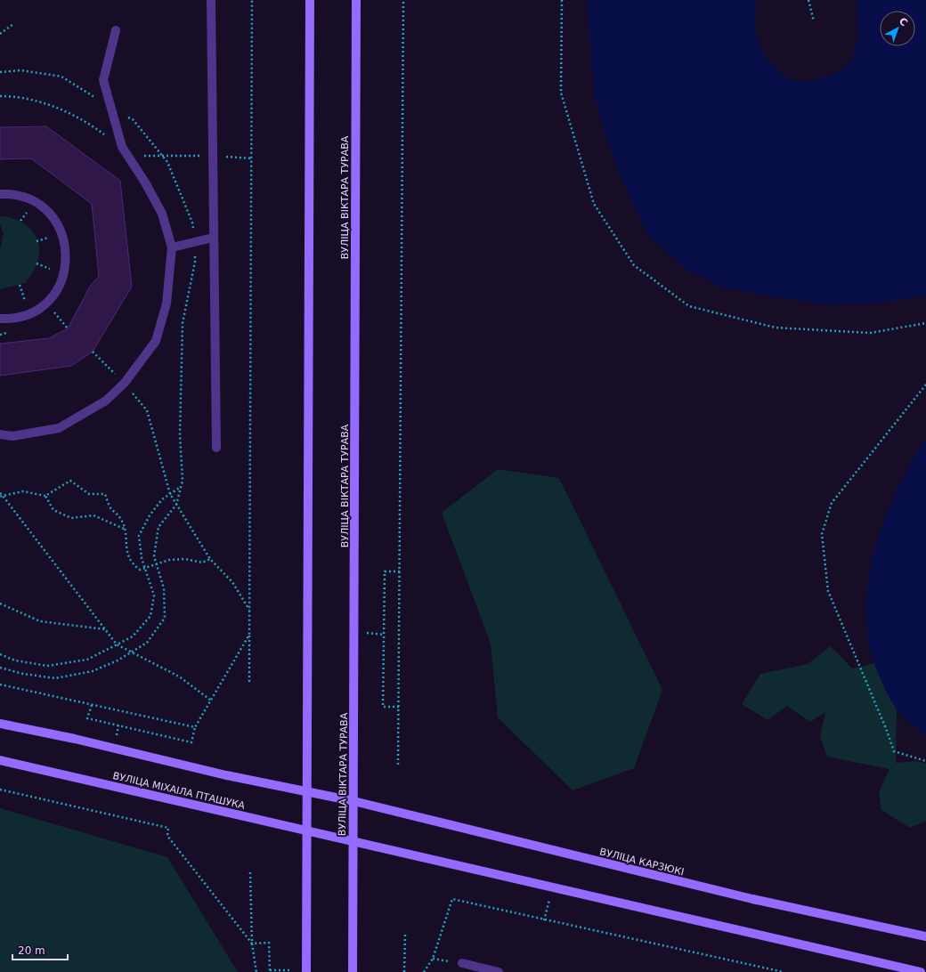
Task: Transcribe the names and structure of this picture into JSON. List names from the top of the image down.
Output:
{
  "streets": {
    "main road": ["ВУЛІЦА ВІКТАРА ТУРАВА", "ВУЛІЦА МІХАІЛА ПТАШУКА", "ВУЛІЦА КАРЗЮКІ"]
  },
  "crossings": [
    ["ВУЛІЦА ВІКТАРА ТУРАВА", "ВУЛІЦА МІХАІЛА ПТАШУКА"],
    ["ВУЛІЦА ВІКТАРА ТУРАВА", "ВУЛІЦА КАРЗЮКІ"]
  ],
  "scale_bar": "20 m",
  "north": "top right"
}
